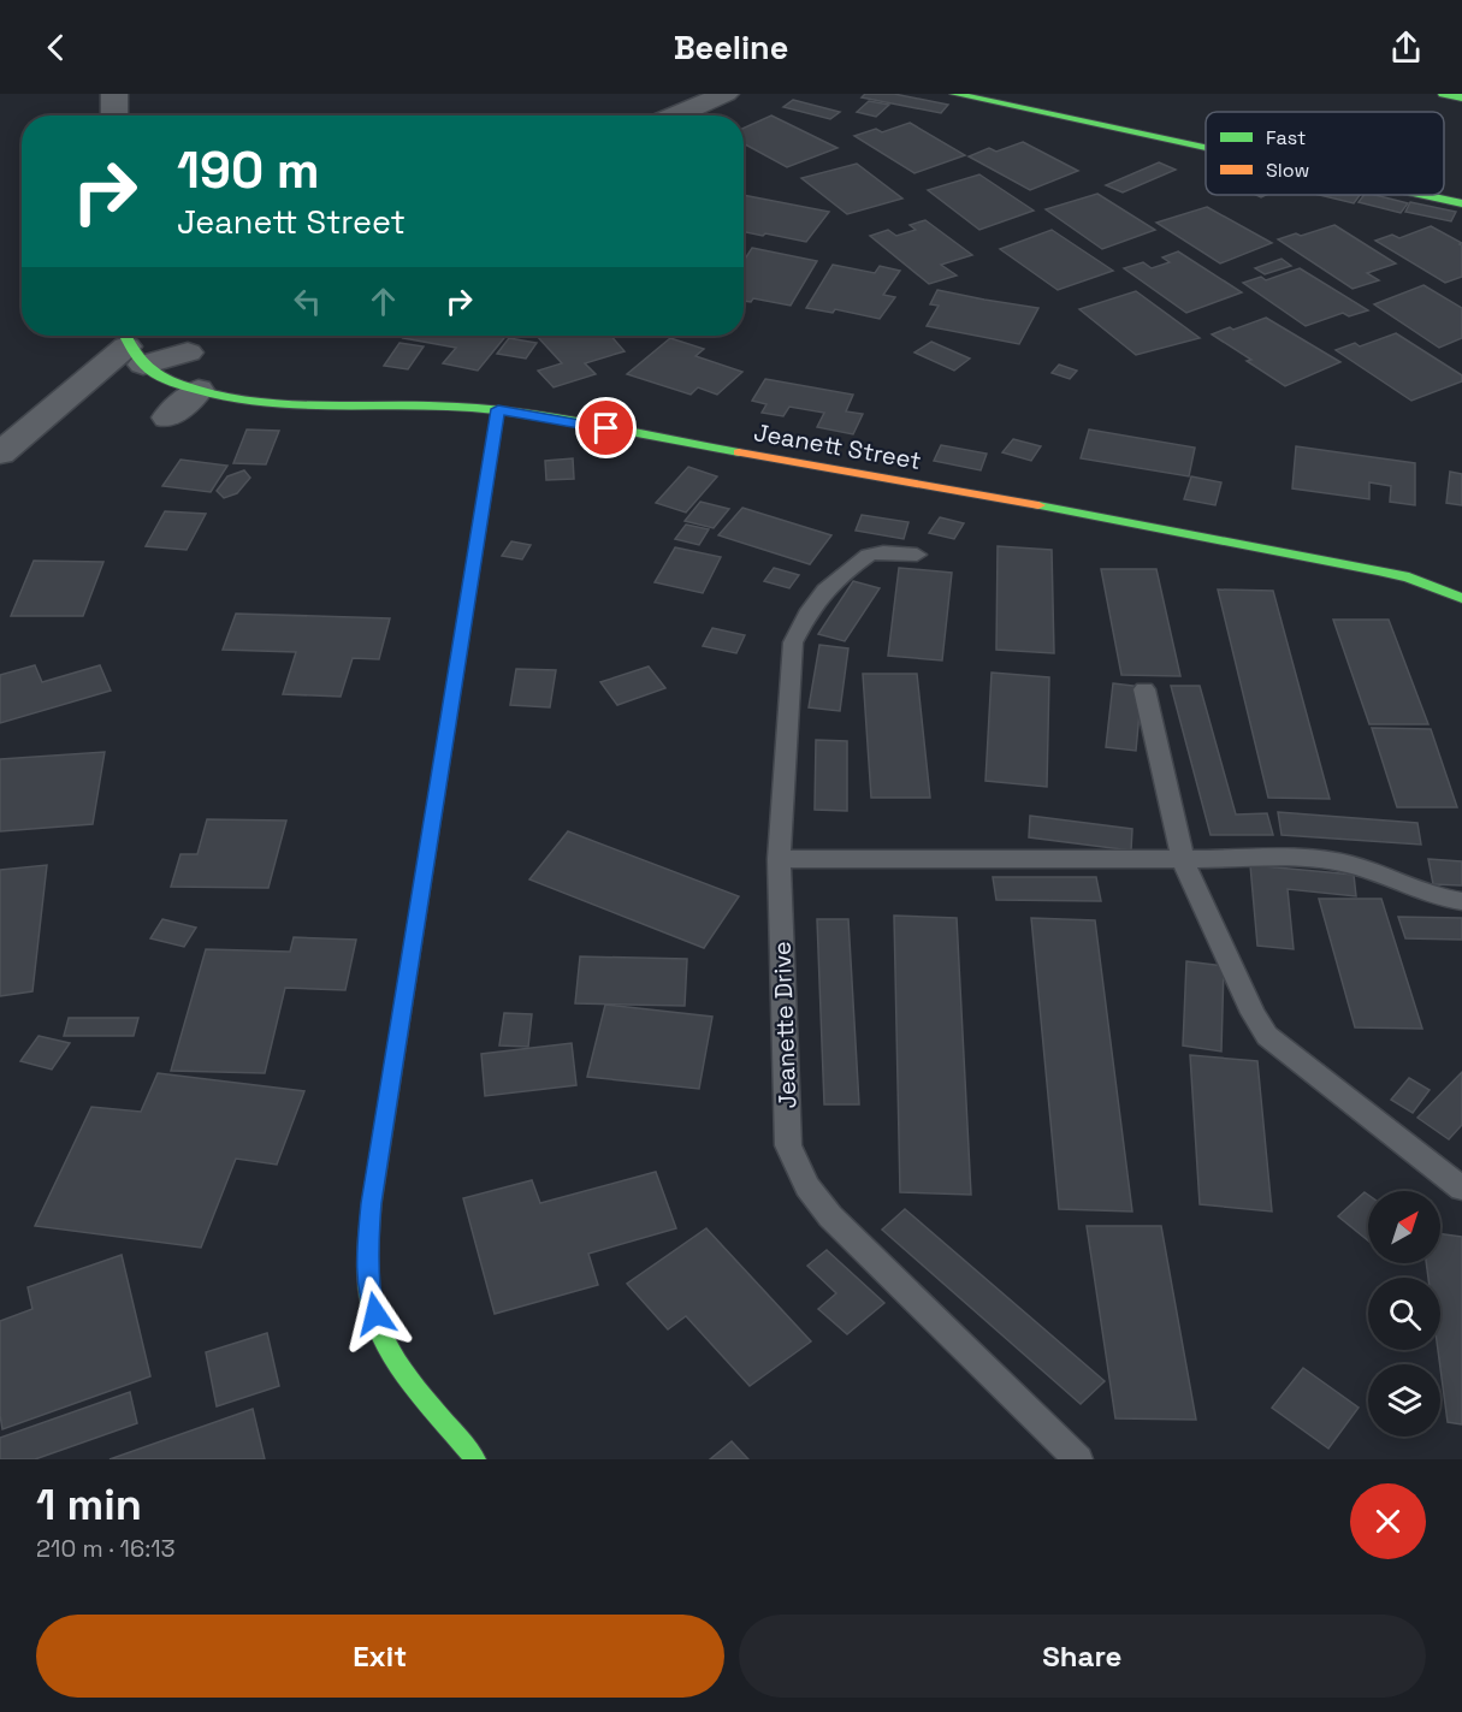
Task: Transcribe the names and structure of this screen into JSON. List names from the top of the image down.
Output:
{
  "streets": {
    "main road": ["Jeanett Street"],
    "lane": ["Jeanette Drive"]
  },
  "legend": ["Fast", "Slow"],
  "north": "top right",
  "page": {
    "header": "Beeline",
    "turn": ["190 m", "Jeanett Street"],
    "heading": ["1 min", "210 m · 16:13"],
    "buttons": ["Exit", "Share"]
  }
}
